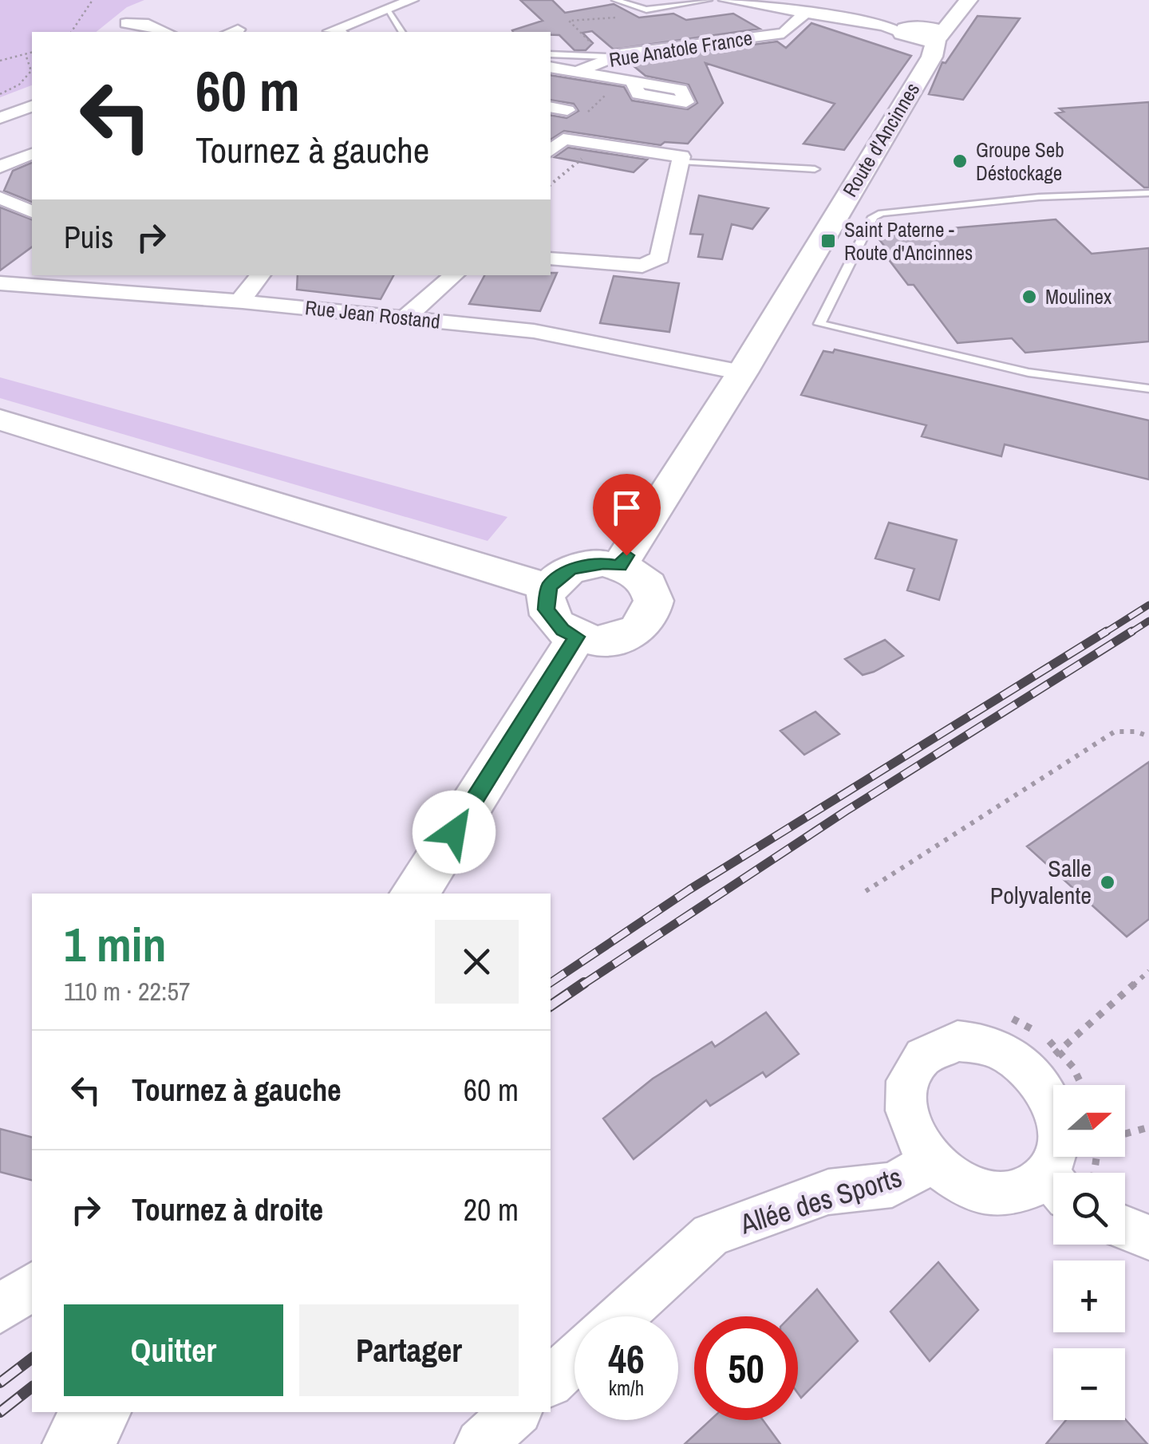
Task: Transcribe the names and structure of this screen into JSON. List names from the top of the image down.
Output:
{
  "streets": {
    "main road": ["Route d'Ancinnes"],
    "street": ["Rue Anatole France", "Rue Jean Rostand", "Allée des Sports"]
  },
  "crossings": [
    ["Route d'Ancinnes", "Rue Jean Rostand"]
  ],
  "places": {
    "other": ["Groupe Seb Déstockage", "Moulinex", "Salle Polyvalente"],
    "transit": ["Saint Paterne - Route d'Ancinnes"]
  },
  "north": "right",
  "page": {
    "turn": ["60 m", "Tournez à gauche"],
    "then": "Puis",
    "heading": ["1 min", "110 m · 22:57"],
    "list": [
      {
        "name": "Tournez à gauche",
        "value": "60 m"
      },
      {
        "name": "Tournez à droite",
        "value": "20 m"
      }
    ],
    "map_buttons": ["+", "−"],
    "buttons": ["Quitter", "Partager"],
    "speed": "46 km/h",
    "limit": "50"
  }
}
